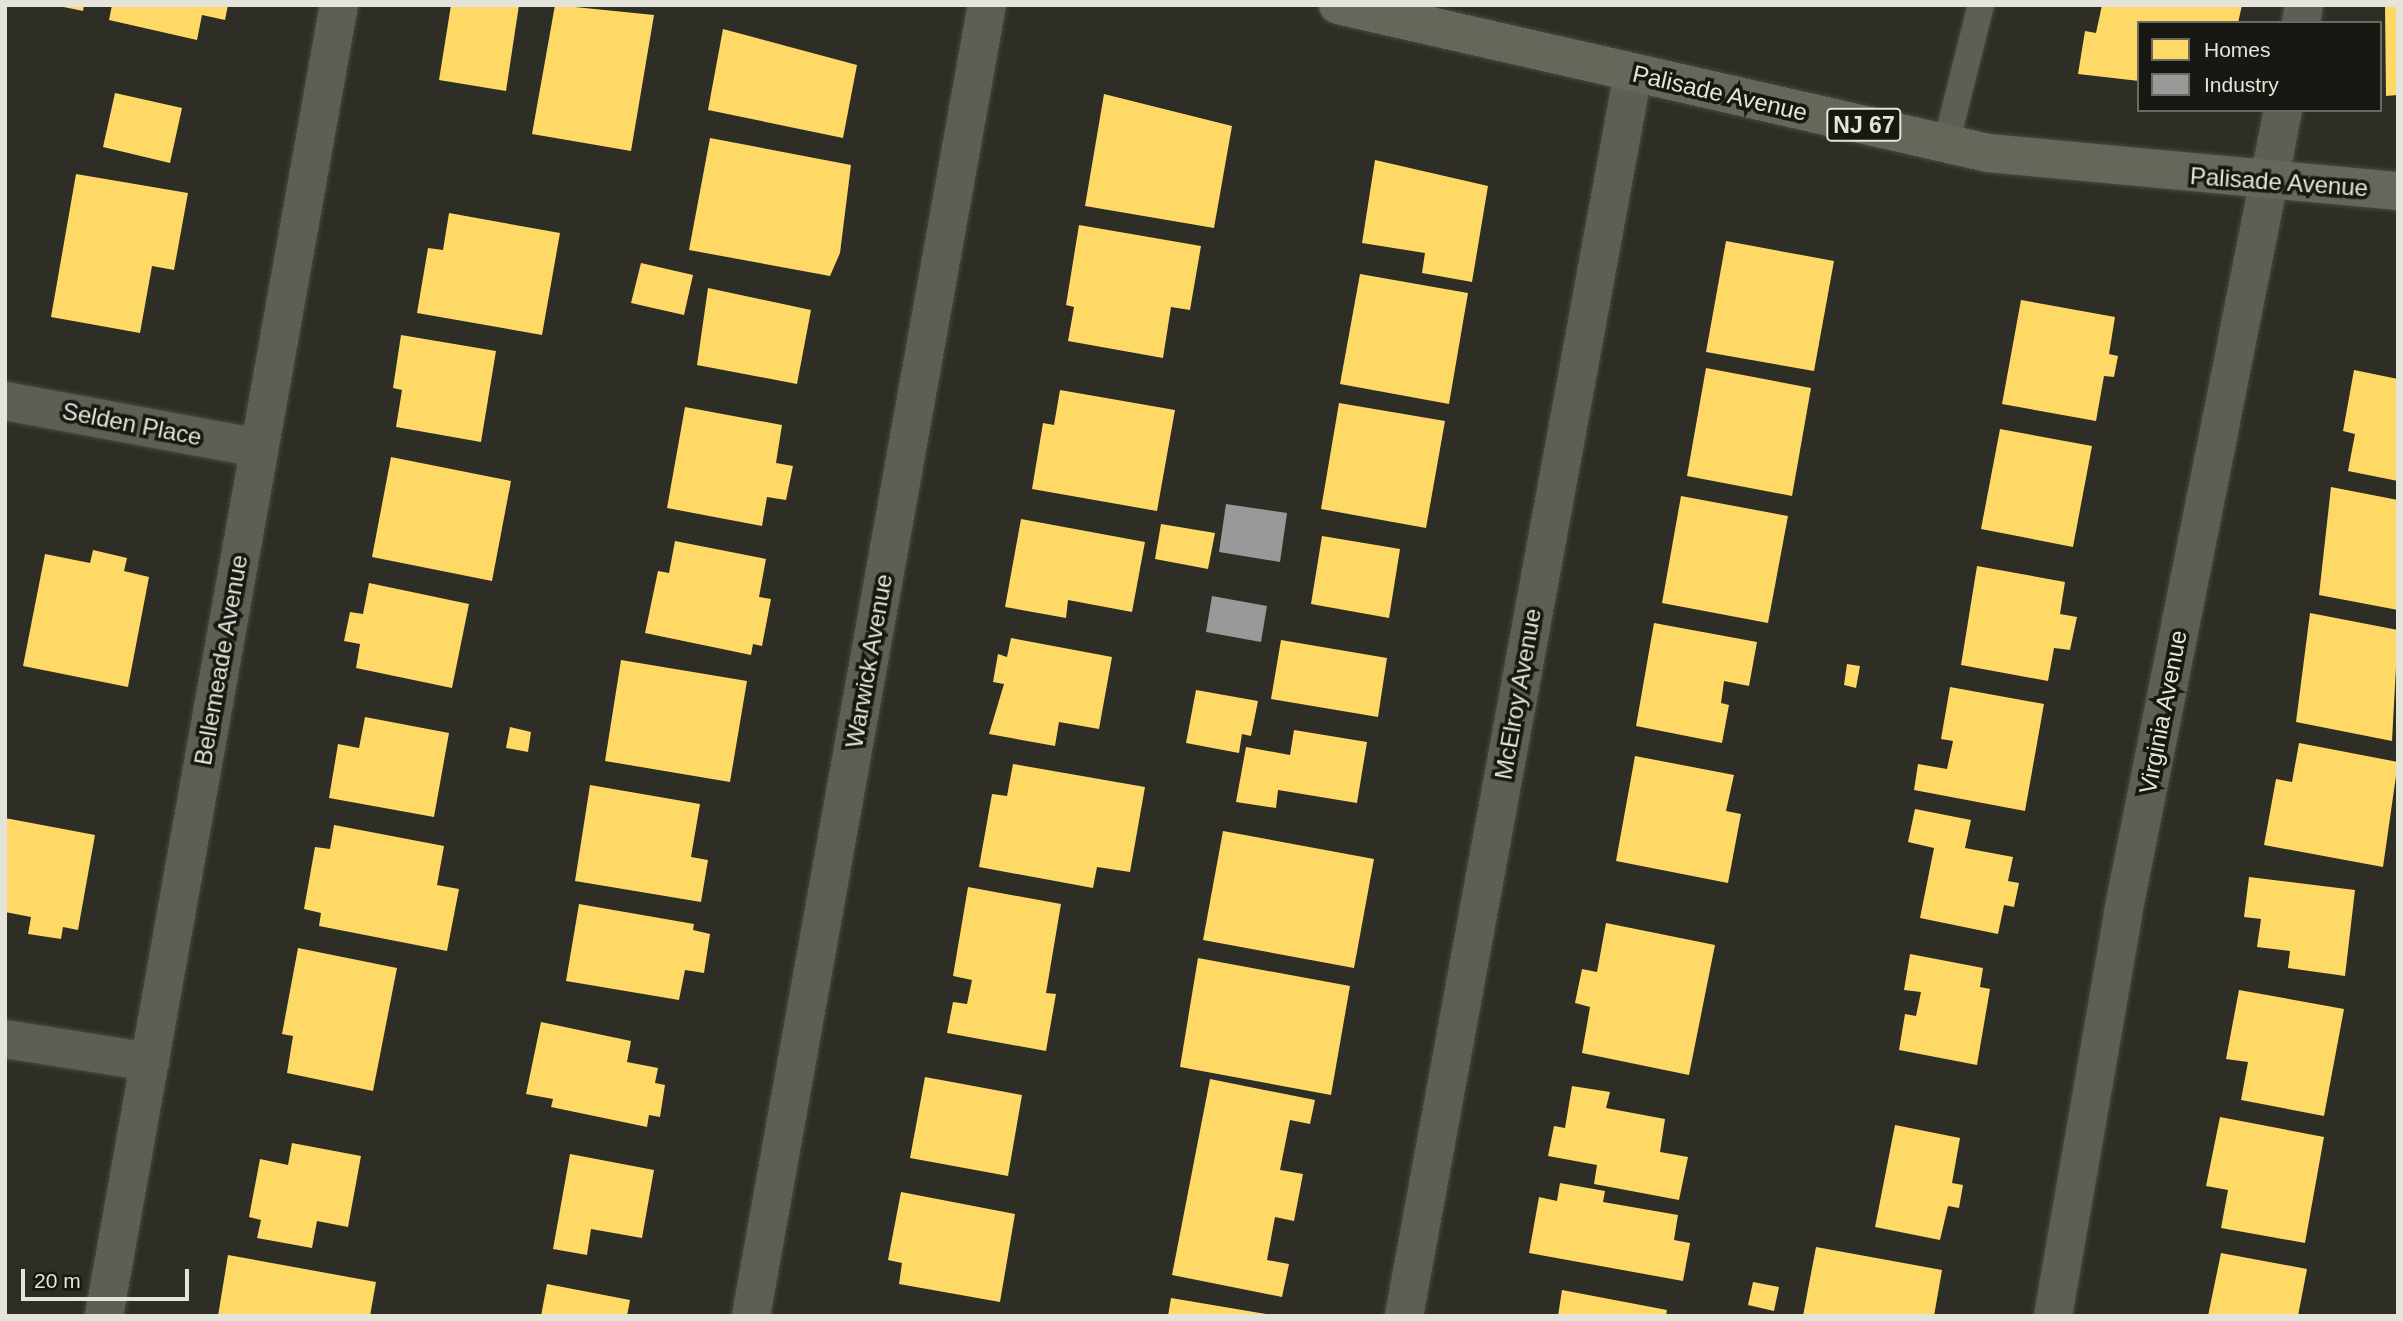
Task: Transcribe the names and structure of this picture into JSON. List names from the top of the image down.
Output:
{
  "streets": {
    "main road": ["Palisade Avenue", "NJ 67"],
    "street": [
      "Selden Place",
      "Bellemeade Avenue",
      "Warwick Avenue",
      "McElroy Avenue",
      "Virginia Avenue"
    ]
  },
  "crossings": [
    ["Palisade Avenue", "McElroy Avenue"],
    ["Palisade Avenue", "Virginia Avenue"],
    ["Selden Place", "Bellemeade Avenue"]
  ],
  "legend": ["Homes", "Industry"],
  "scale_bar": "20 m"
}
